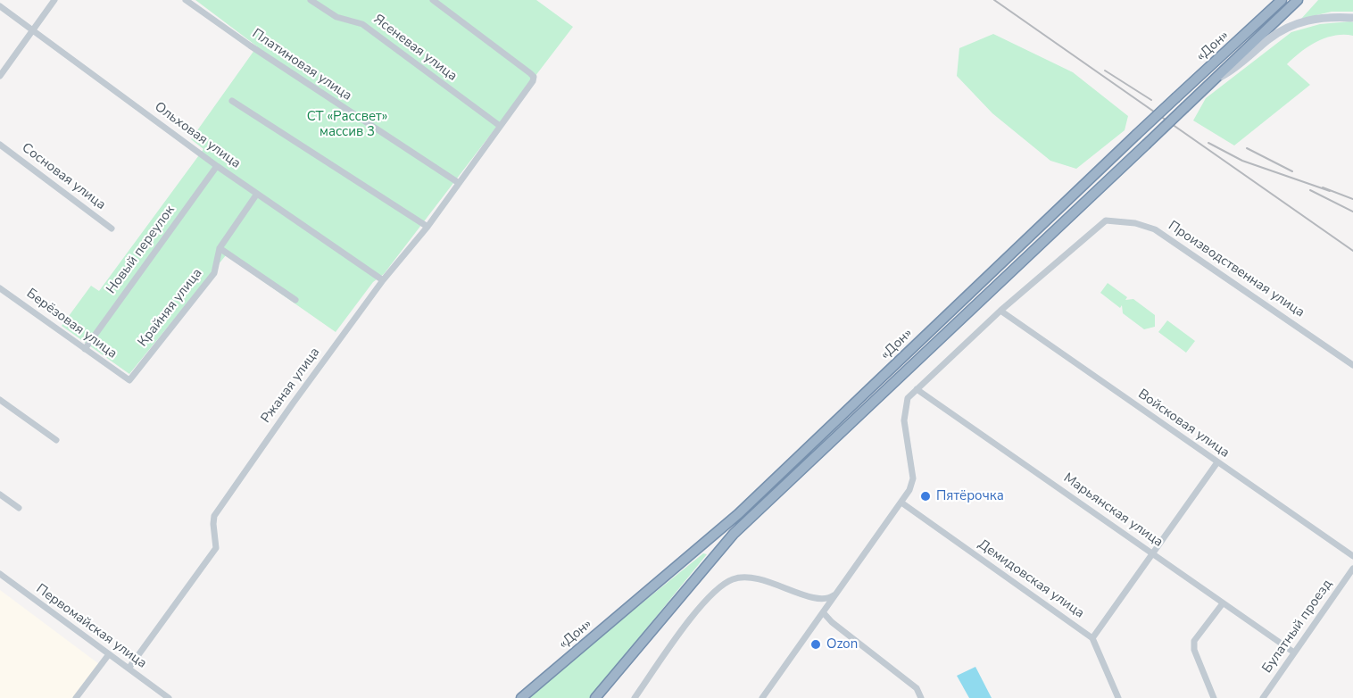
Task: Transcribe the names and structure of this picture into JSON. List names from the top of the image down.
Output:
{
  "streets": {
    "highway": ["«Дон»"],
    "street": [
      "Ясеневая улица",
      "Платиновая улица",
      "Ольховая улица",
      "Сосновая улица",
      "Новый переулок",
      "Производственная улица",
      "Крайняя улица",
      "Берёзовая улица",
      "Ржаная улица",
      "Войсковая улица",
      "Марьянская улица",
      "Демидовская улица",
      "Первомайская улица",
      "Булатный проезд"
    ]
  },
  "crossings": [
    ["Ясеневая улица", "Ржаная улица"],
    ["Платиновая улица", "Ржаная улица"],
    ["Ольховая улица", "Новый переулок"],
    ["Ольховая улица", "Крайняя улица"],
    ["Ольховая улица", "Ржаная улица"],
    ["Новый переулок", "Берёзовая улица"],
    ["Производственная улица", "Войсковая улица"],
    ["Производственная улица", "Марьянская улица"],
    ["Производственная улица", "Демидовская улица"],
    ["Крайняя улица", "Берёзовая улица"],
    ["Ржаная улица", "Первомайская улица"],
    ["Марьянская улица", "Булатный проезд"]
  ],
  "parks": ["СТ «Рассвет» массив 3"],
  "places": ["Пятёрочка", "Ozon"]
}
